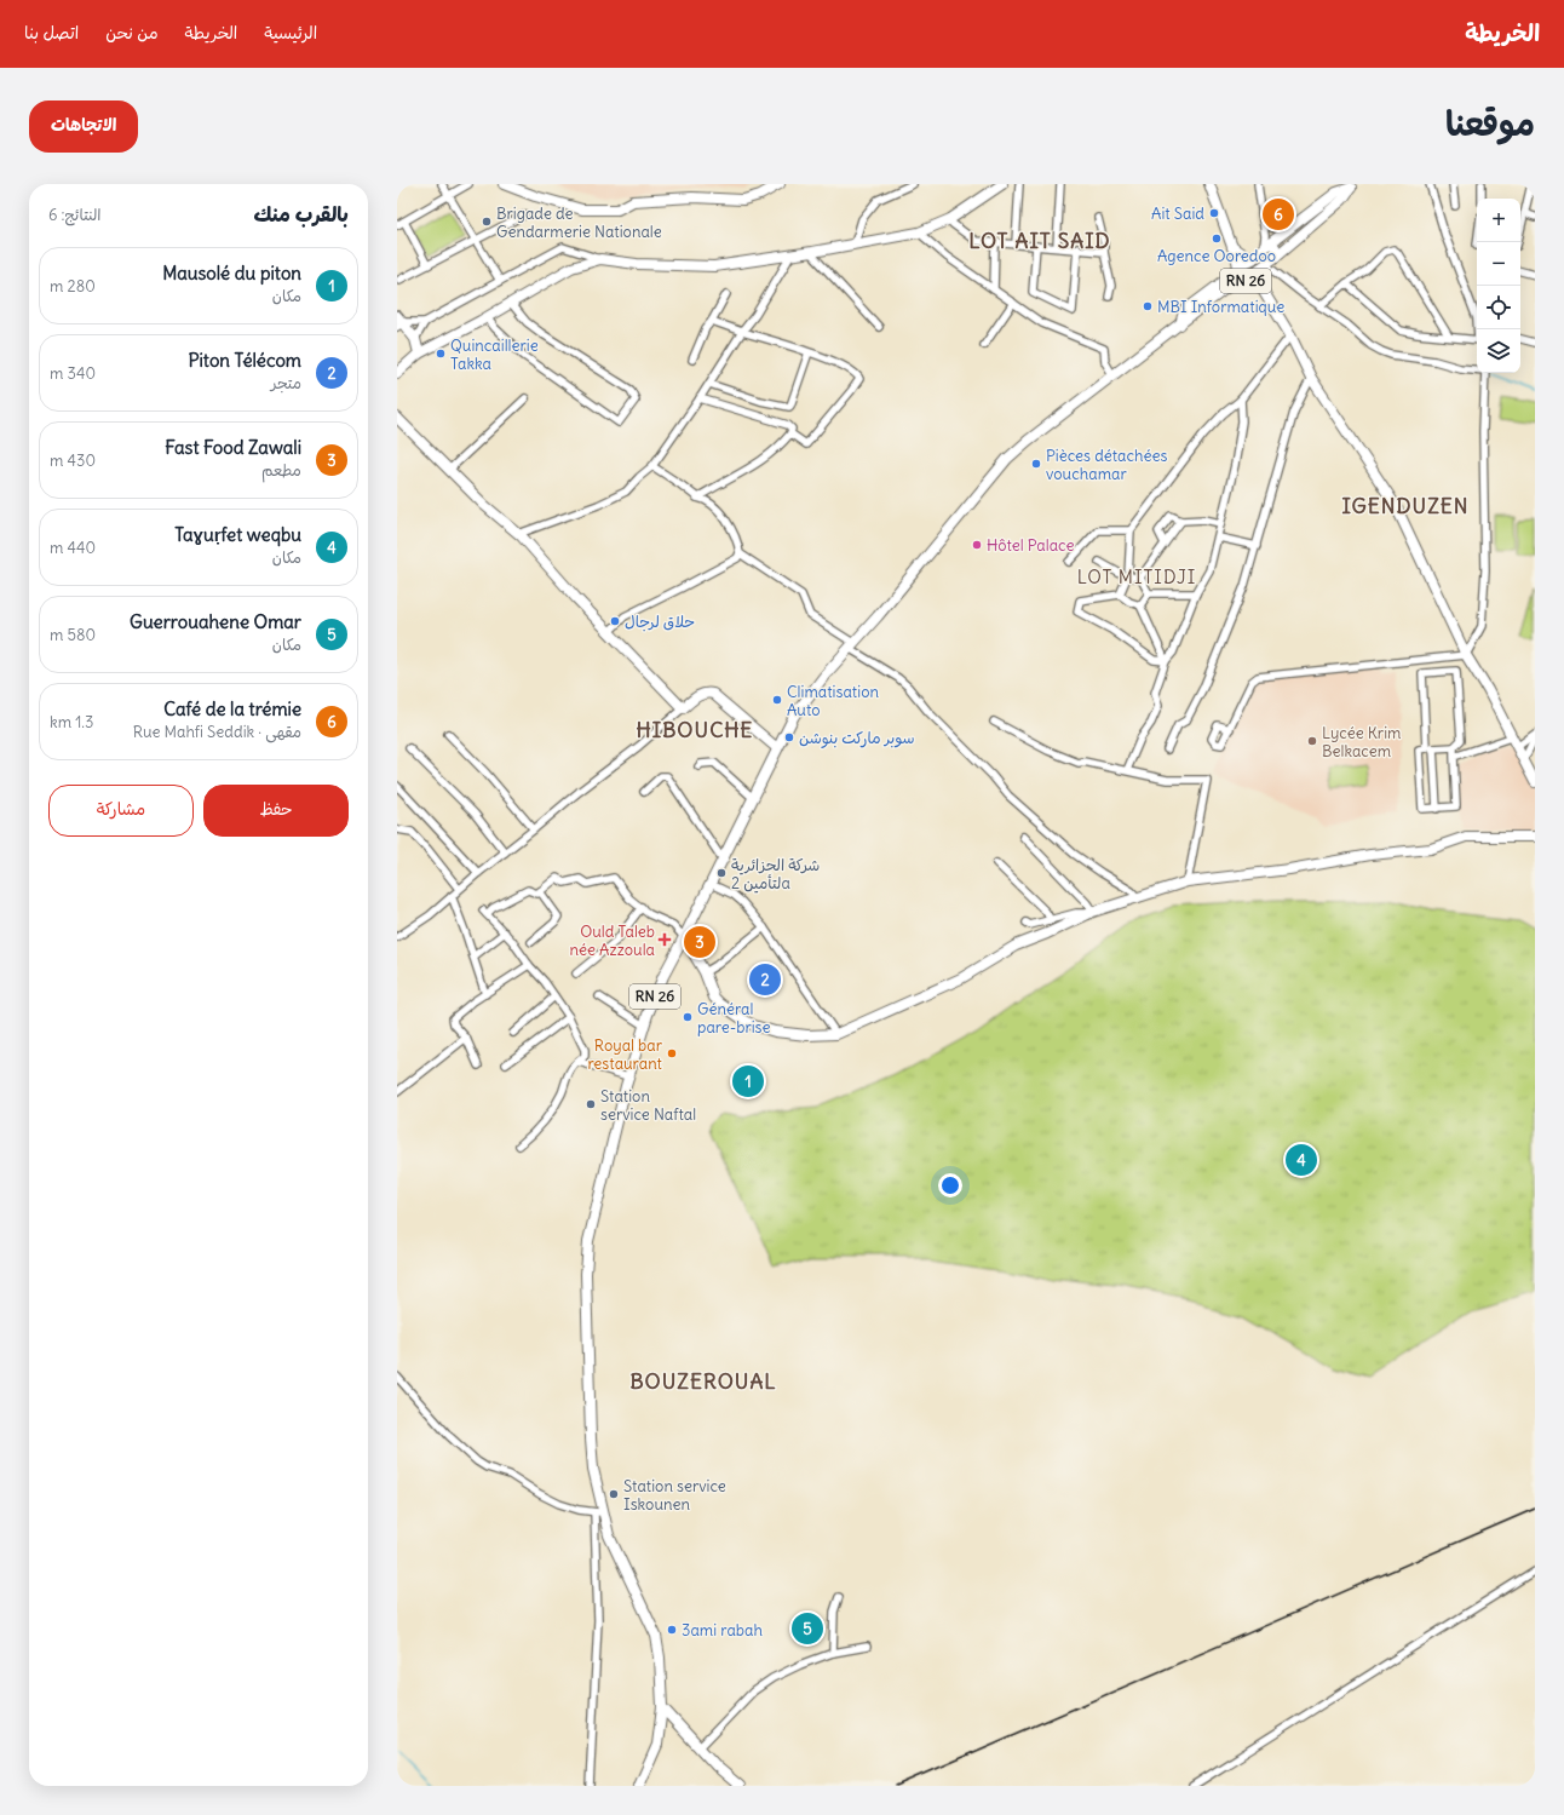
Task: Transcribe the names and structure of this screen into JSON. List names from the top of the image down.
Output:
{
  "streets": {
    "main road": ["RN 26"]
  },
  "districts": [
    "LOT AIT SAID",
    "IGENDUZEN",
    "LOT MITIDJI",
    "HIBOUCHE",
    "BOUZEROUAL"
  ],
  "places": {
    "other": [
      "Ait Said",
      "Brigade de Gendarmerie Nationale",
      "Agence Ooredoo",
      "MBI Informatique",
      "Quincaillerie Takka",
      "Pièces détachées vouchamar",
      "Hôtel Palace",
      "حلاق لرجال",
      "Climatisation Auto",
      "سوبر ماركت بنوشن",
      "Lycée Krim Belkacem",
      "شركة الجزائرية لتأمين 2a",
      "Général pare-brise",
      "Royal bar restaurant",
      "Station service Naftal",
      "Station service Iskounen",
      "3ami rabah"
    ],
    "health": ["Ould Taleb née Azzoula"]
  },
  "page": {
    "header": "الخريطة",
    "nav": [
      "الرئيسية",
      "الخريطة",
      "من نحن",
      "اتصل بنا"
    ],
    "title": "موقعنا",
    "buttons": [
      "الاتجاهات",
      ["حفظ", "مشاركة"]
    ],
    "heading": ["بالقرب منك", "النتائج: 6"],
    "pins": [
      "6",
      "3",
      "2",
      "1",
      "4",
      "5"
    ],
    "map_buttons": ["+", "−"],
    "list": [
      {
        "mark": "1",
        "name": "Mausolé du piton",
        "note": "مكان",
        "value": "280 m"
      },
      {
        "mark": "2",
        "name": "Piton Télécom",
        "note": "متجر",
        "value": "340 m"
      },
      {
        "mark": "3",
        "name": "Fast Food Zawali",
        "note": "مطعم",
        "value": "430 m"
      },
      {
        "mark": "4",
        "name": "Taɣuṛfet weqbu",
        "note": "مكان",
        "value": "440 m"
      },
      {
        "mark": "5",
        "name": "Guerrouahene Omar",
        "note": "مكان",
        "value": "580 m"
      },
      {
        "mark": "6",
        "name": "Café de la trémie",
        "note": "مقهى · Rue Mahfi Seddik",
        "value": "1.3 km"
      }
    ]
  }
}
